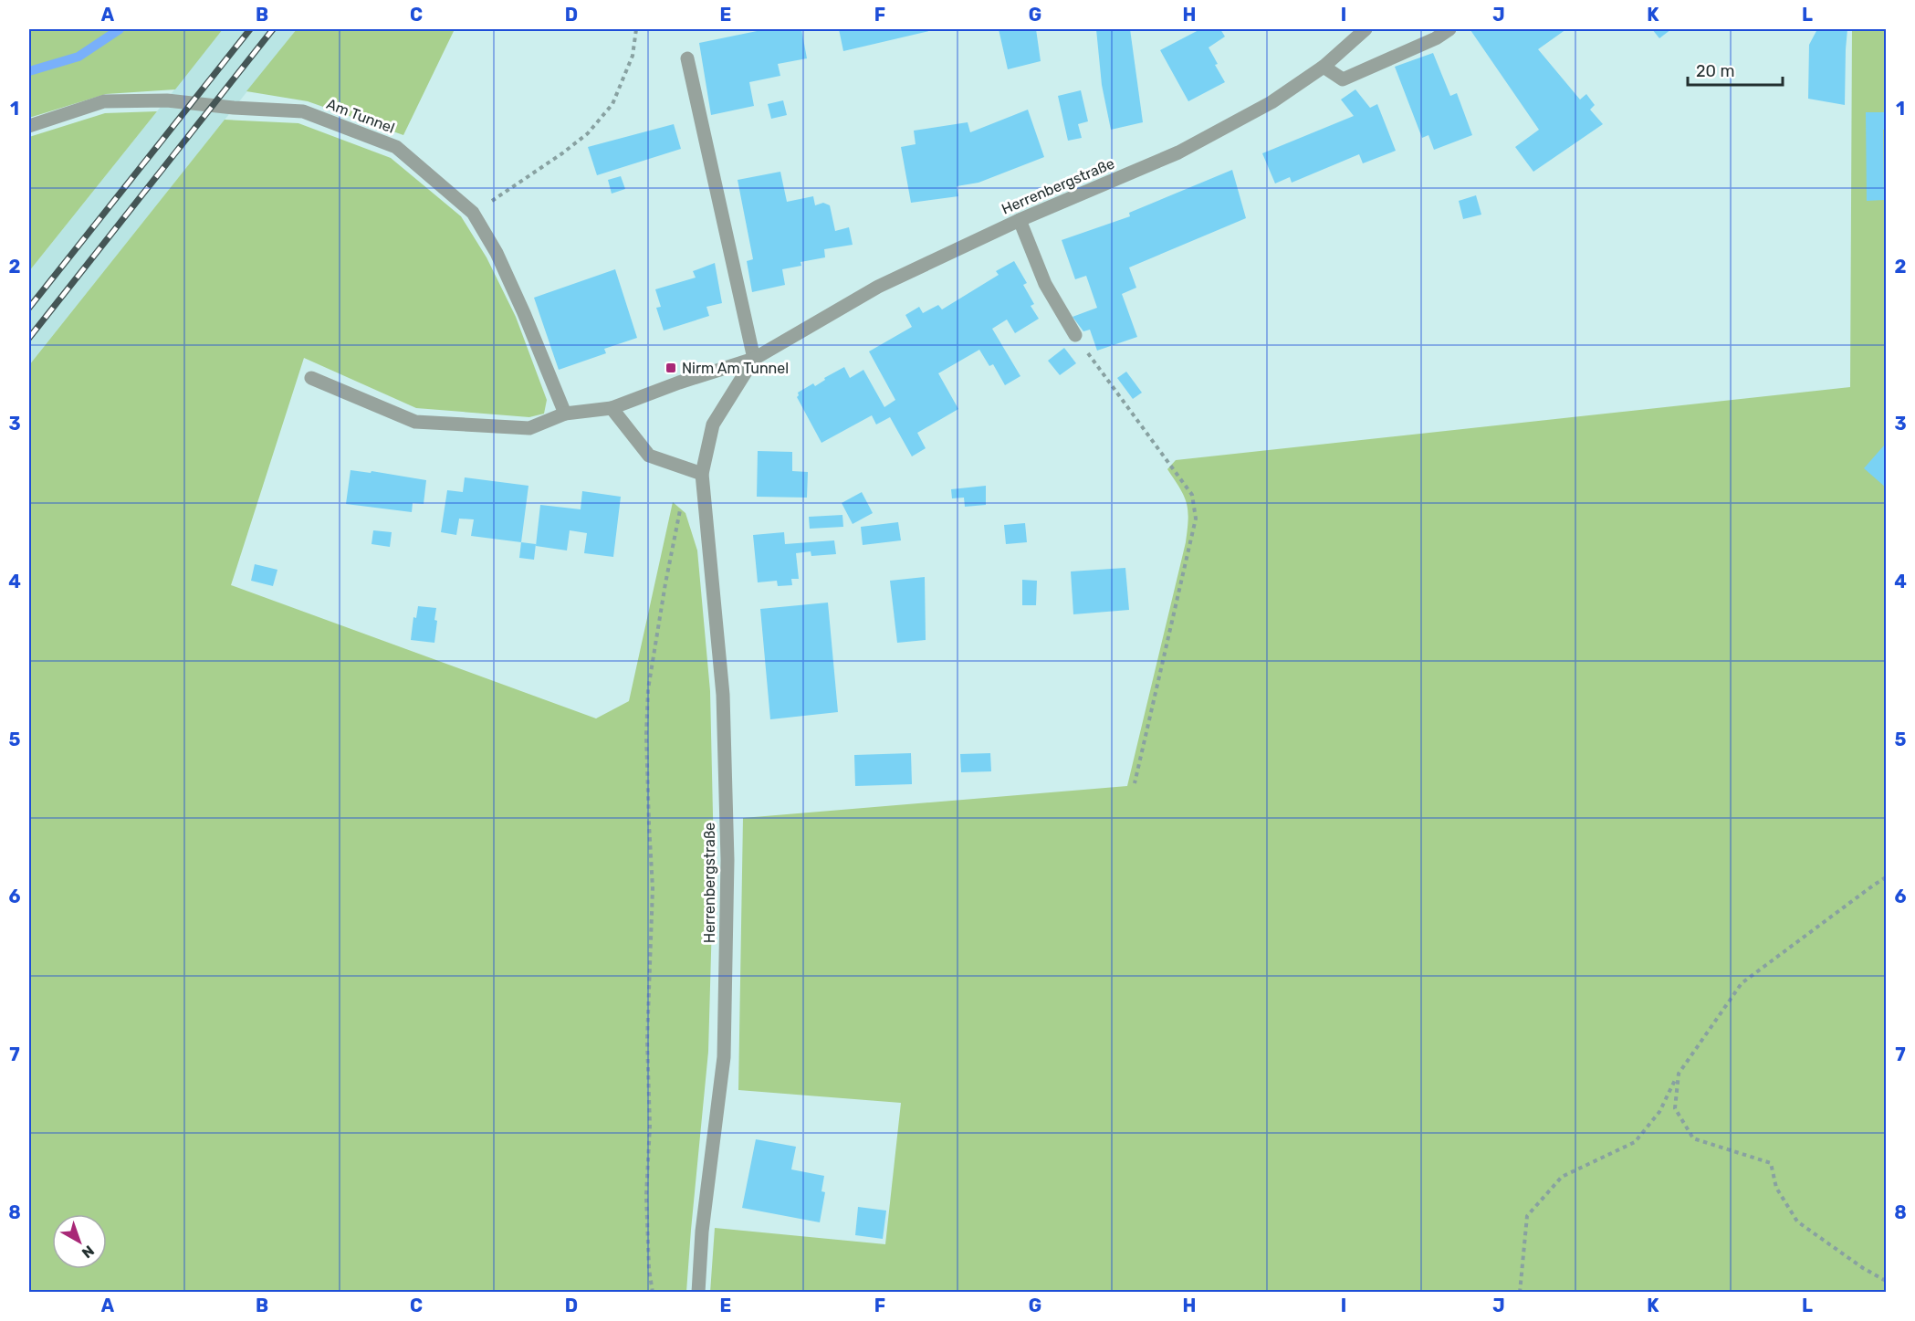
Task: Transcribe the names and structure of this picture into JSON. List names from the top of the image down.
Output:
{
  "streets": {
    "street": ["Am Tunnel", "Herrenbergstraße"]
  },
  "places": {
    "transit": ["Nirm Am Tunnel"]
  },
  "scale_bar": "20 m",
  "north": "bottom right",
  "grid": {
    "columns": [
      "A",
      "B",
      "C",
      "D",
      "E",
      "F",
      "G",
      "H",
      "I",
      "J",
      "K",
      "L"
    ],
    "rows": [
      "1",
      "2",
      "3",
      "4",
      "5",
      "6",
      "7",
      "8"
    ]
  }
}
